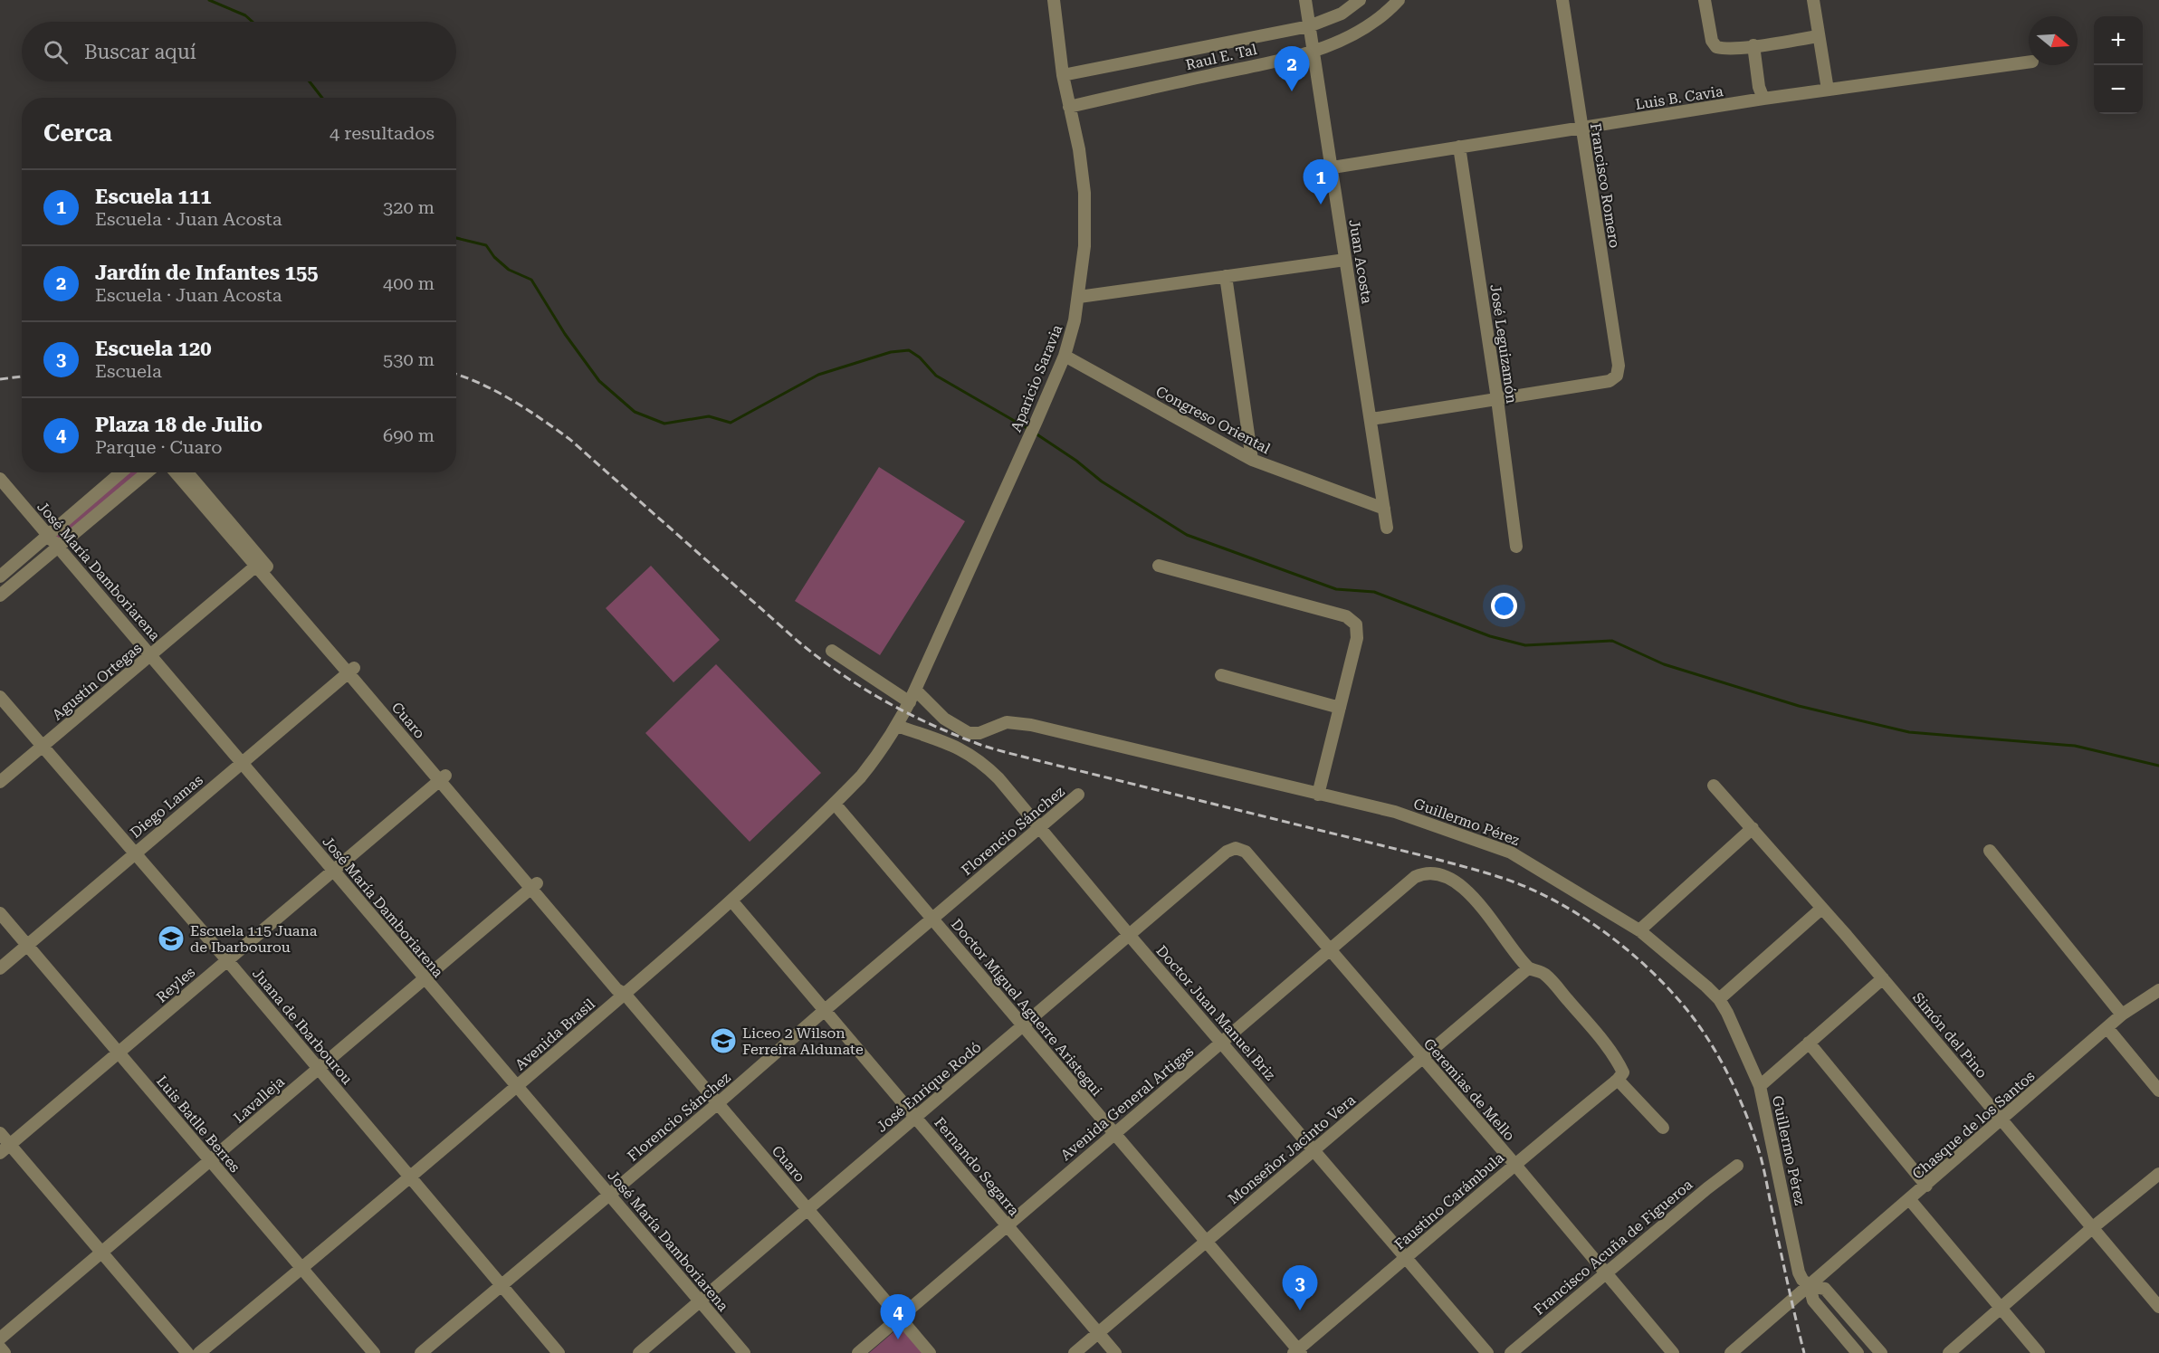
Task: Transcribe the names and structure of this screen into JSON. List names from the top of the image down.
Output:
{
  "streets": {
    "street": [
      "Raul E. Tal",
      "Luis B. Cavia",
      "Francisco Romero",
      "Juan Acosta",
      "José Leguizamón",
      "Aparicio Saravia",
      "Congreso Oriental",
      "José María Damboriarena",
      "Agustín Ortegas",
      "Cuaro",
      "Diego Lamas",
      "Guillermo Pérez",
      "Florencio Sánchez",
      "Reyles",
      "Doctor Miguel Aguerre Aristegui",
      "Doctor Juan Manuel Briz",
      "Juana de Ibarbourou",
      "Avenida Brasil",
      "Simón del Pino",
      "José Enrique Rodó",
      "Geremias de Mello",
      "Lavalleja",
      "Avenida General Artigas",
      "Luis Batlle Berres",
      "Chasque de los Santos",
      "Monseñor Jacinto Vera",
      "Fernando Segarra",
      "Faustino Carámbula",
      "Francisco Acuña de Figueroa"
    ]
  },
  "crossings": [
    ["Raul E. Tal", "Juan Acosta"],
    ["Raul E. Tal", "Aparicio Saravia"],
    ["Luis B. Cavia", "Francisco Romero"],
    ["Luis B. Cavia", "Juan Acosta"],
    ["Luis B. Cavia", "José Leguizamón"],
    ["Francisco Romero", "José Leguizamón"],
    ["Juan Acosta", "Congreso Oriental"],
    ["Aparicio Saravia", "Congreso Oriental"],
    ["Aparicio Saravia", "Guillermo Pérez"],
    ["Aparicio Saravia", "Avenida Brasil"],
    ["José María Damboriarena", "Agustín Ortegas"],
    ["José María Damboriarena", "Diego Lamas"],
    ["José María Damboriarena", "Florencio Sánchez"],
    ["José María Damboriarena", "Reyles"],
    ["José María Damboriarena", "Avenida Brasil"],
    ["José María Damboriarena", "José Enrique Rodó"],
    ["José María Damboriarena", "Lavalleja"],
    ["Agustín Ortegas", "Cuaro"],
    ["Agustín Ortegas", "Juana de Ibarbourou"],
    ["Cuaro", "Diego Lamas"],
    ["Cuaro", "Florencio Sánchez"],
    ["Cuaro", "Reyles"],
    ["Cuaro", "Avenida Brasil"],
    ["Cuaro", "José Enrique Rodó"],
    ["Cuaro", "Lavalleja"],
    ["Cuaro", "Avenida General Artigas"],
    ["Diego Lamas", "Juana de Ibarbourou"],
    ["Diego Lamas", "Luis Batlle Berres"],
    ["Guillermo Pérez", "Chasque de los Santos"],
    ["Florencio Sánchez", "Doctor Miguel Aguerre Aristegui"],
    ["Florencio Sánchez", "Doctor Juan Manuel Briz"],
    ["Florencio Sánchez", "Juana de Ibarbourou"],
    ["Florencio Sánchez", "Fernando Segarra"],
    ["Reyles", "Juana de Ibarbourou"],
    ["Reyles", "Luis Batlle Berres"],
    ["Doctor Miguel Aguerre Aristegui", "Avenida Brasil"],
    ["Doctor Miguel Aguerre Aristegui", "José Enrique Rodó"],
    ["Doctor Miguel Aguerre Aristegui", "Avenida General Artigas"],
    ["Doctor Miguel Aguerre Aristegui", "Monseñor Jacinto Vera"],
    ["Doctor Miguel Aguerre Aristegui", "Faustino Carámbula"],
    ["Doctor Juan Manuel Briz", "Avenida Brasil"],
    ["Doctor Juan Manuel Briz", "José Enrique Rodó"],
    ["Doctor Juan Manuel Briz", "Avenida General Artigas"],
    ["Doctor Juan Manuel Briz", "Monseñor Jacinto Vera"],
    ["Doctor Juan Manuel Briz", "Faustino Carámbula"],
    ["Juana de Ibarbourou", "Avenida Brasil"],
    ["Juana de Ibarbourou", "Lavalleja"],
    ["Avenida Brasil", "Luis Batlle Berres"],
    ["Avenida Brasil", "Fernando Segarra"],
    ["Simón del Pino", "Chasque de los Santos"],
    ["José Enrique Rodó", "Geremias de Mello"],
    ["José Enrique Rodó", "Fernando Segarra"],
    ["Geremias de Mello", "Avenida General Artigas"],
    ["Geremias de Mello", "Monseñor Jacinto Vera"],
    ["Geremias de Mello", "Faustino Carámbula"],
    ["Geremias de Mello", "Francisco Acuña de Figueroa"],
    ["Lavalleja", "Luis Batlle Berres"],
    ["Avenida General Artigas", "Monseñor Jacinto Vera"],
    ["Avenida General Artigas", "Fernando Segarra"],
    ["Monseñor Jacinto Vera", "Fernando Segarra"]
  ],
  "places": {
    "school or university": ["Escuela 115 Juana de Ibarbourou", "Liceo 2 Wilson Ferreira Aldunate"]
  },
  "north": "right",
  "page": {
    "map_buttons": ["+", "−"],
    "search": "Buscar aquí",
    "pins": [
      "2",
      "1",
      "3",
      "4"
    ],
    "heading": ["Cerca", "4 resultados"],
    "list": [
      {
        "mark": "1",
        "name": "Escuela 111",
        "note": "Escuela · Juan Acosta",
        "value": "320 m"
      },
      {
        "mark": "2",
        "name": "Jardín de Infantes 155",
        "note": "Escuela · Juan Acosta",
        "value": "400 m"
      },
      {
        "mark": "3",
        "name": "Escuela 120",
        "note": "Escuela",
        "value": "530 m"
      },
      {
        "mark": "4",
        "name": "Plaza 18 de Julio",
        "note": "Parque · Cuaro",
        "value": "690 m"
      }
    ]
  }
}
